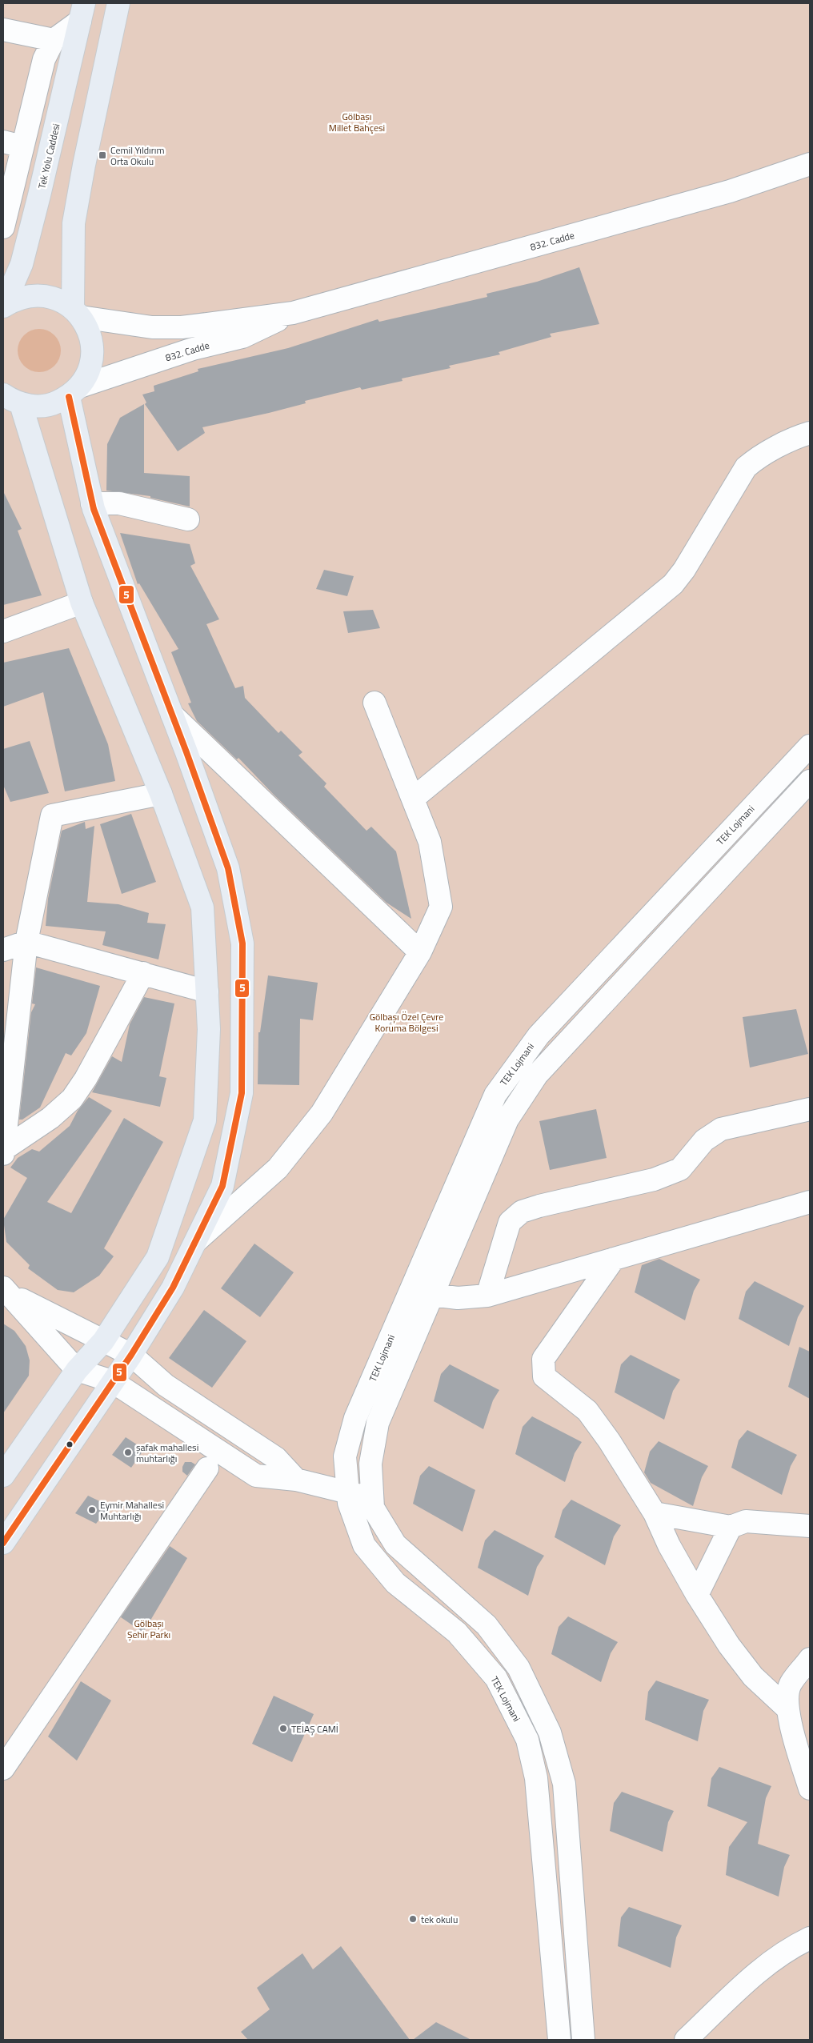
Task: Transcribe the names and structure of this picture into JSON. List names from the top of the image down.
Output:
{
  "streets": {
    "main road": ["Tek Yolu Caddesi"],
    "street": ["832. Cadde", "TEK Lojmani"]
  },
  "parks": ["Gölbaşı Millet Bahçesi", "Gölbaşı Özel Çevre Koruma Bölgesi", "Gölbaşı Şehir Parkı"],
  "places": {
    "transit": ["Cemil Yıldırım Orta Okulu"],
    "other": [
      "şafak mahallesi muhtarlığı",
      "Eymir Mahallesi Muhtarlığı",
      "TEİAŞ CAMİ",
      "tek okulu"
    ]
  },
  "lines": ["transit line 5"]
}
